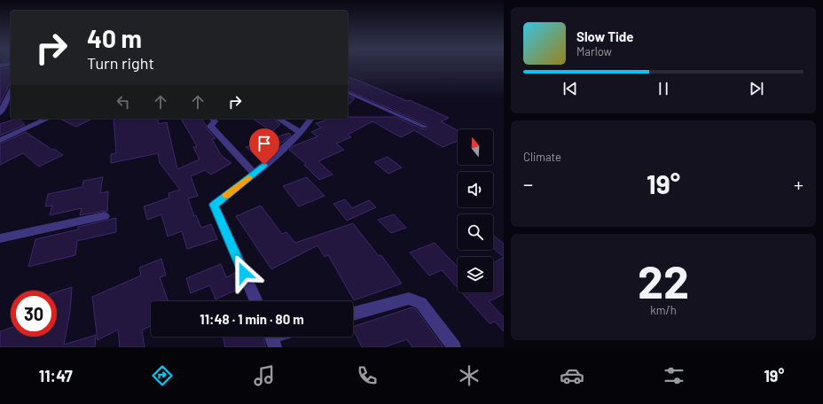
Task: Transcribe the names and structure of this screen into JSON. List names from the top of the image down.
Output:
{
  "north": "top",
  "page": {
    "turn": ["40 m", "Turn right"],
    "song": ["Slow Tide", "Marlow"],
    "tile": [
      "Climate",
      ["22", "km/h"]
    ],
    "heat": ["−", "19°", "+"],
    "limit": "30",
    "trip": "11:48 · 1 min · 80 m",
    "tabs": ["11:47", "19°"]
  }
}
